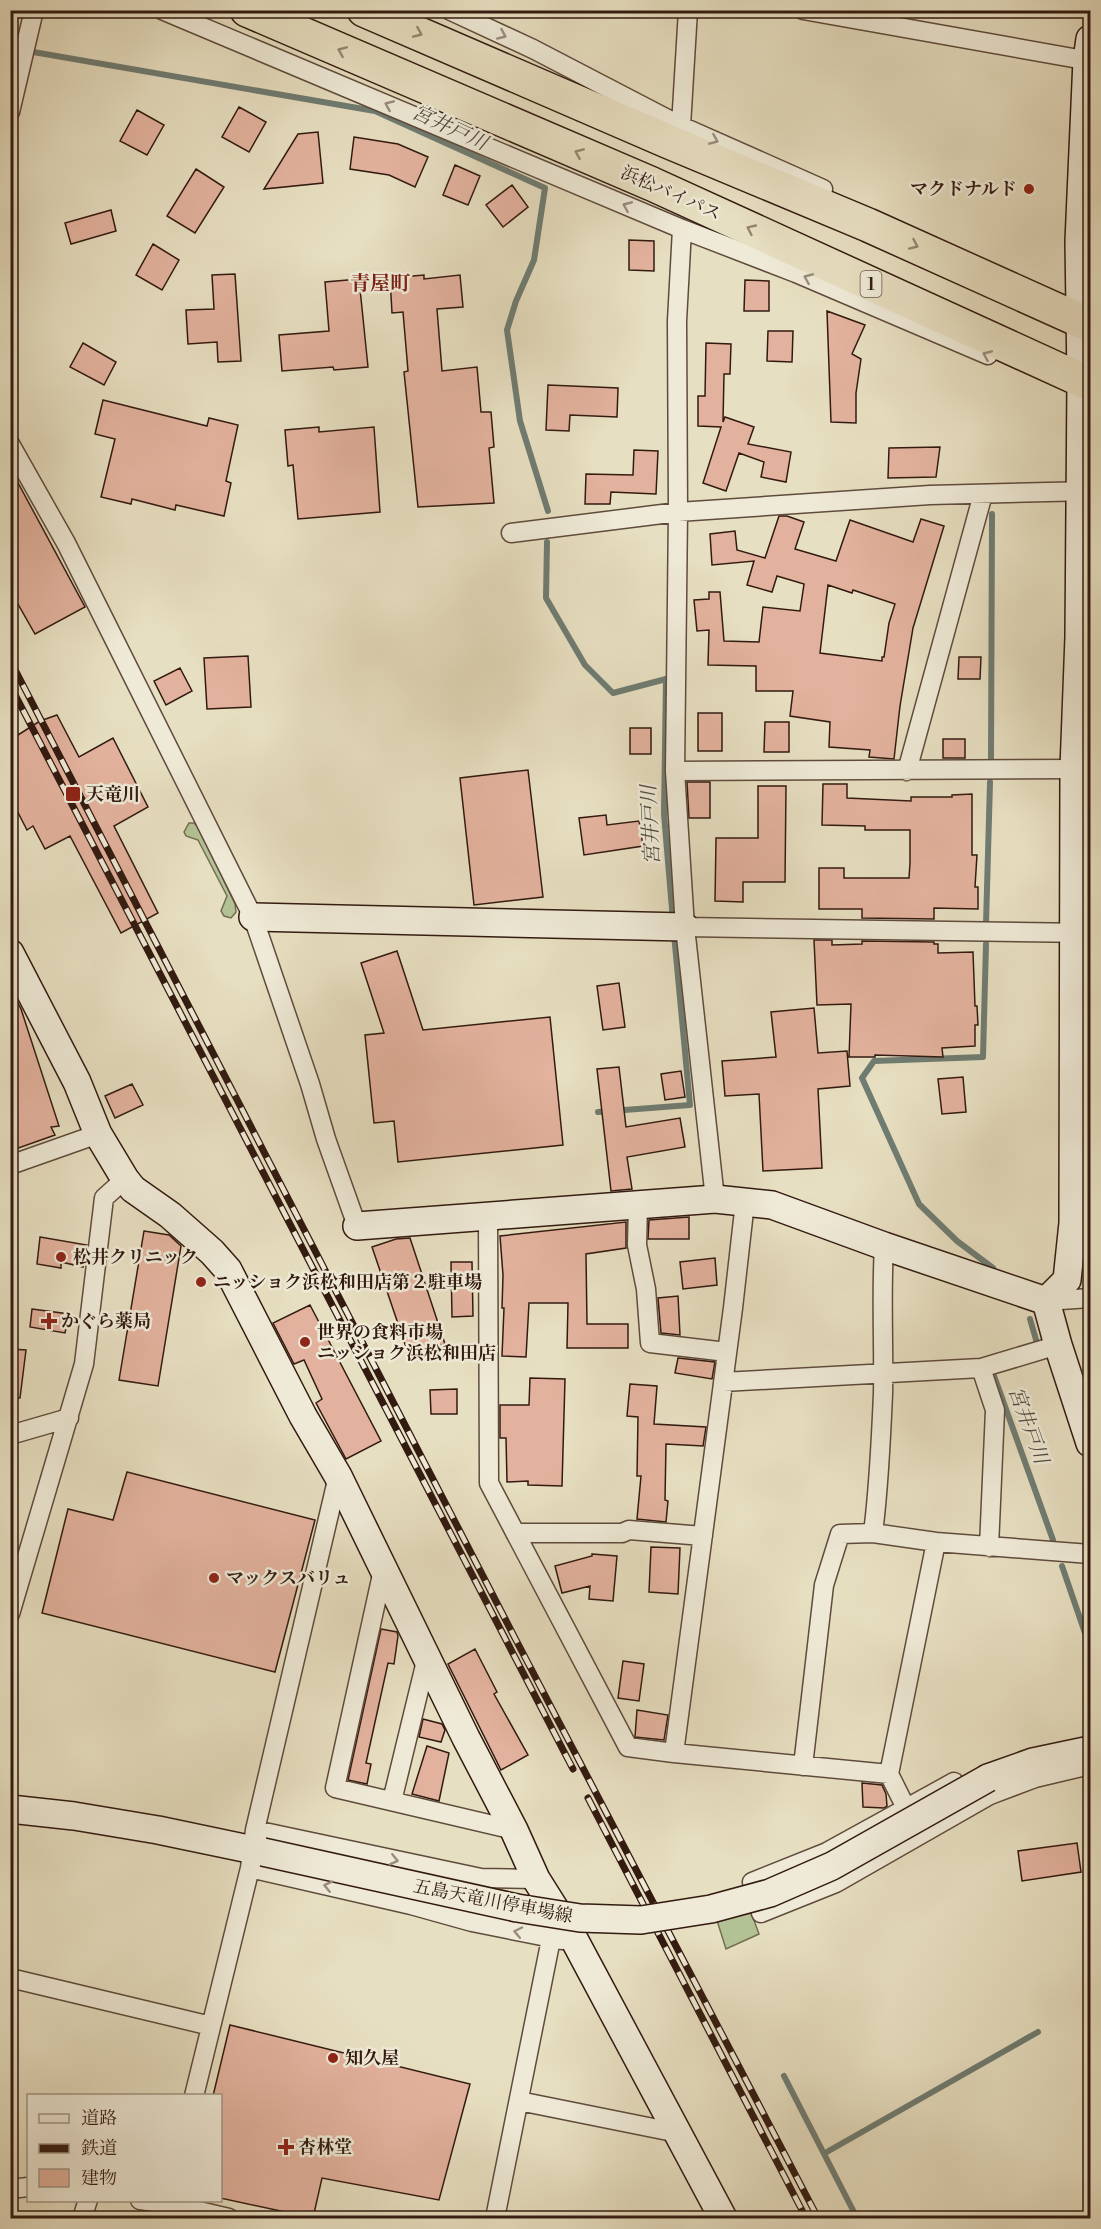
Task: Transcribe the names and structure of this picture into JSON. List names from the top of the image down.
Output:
{
  "streets": {
    "highway": ["浜松バイパス", "1"],
    "street": ["五島天竜川停車場線"]
  },
  "districts": ["青屋町"],
  "water": ["宮井戸川"],
  "places": {
    "other": [
      "マクドナルド",
      "松井クリニック",
      "ニッショク浜松和田店第２駐車場",
      "世界の食料市場 ニッショク浜松和田店",
      "マックスバリュ",
      "知久屋"
    ],
    "transit": ["天竜川"],
    "health": ["かぐら薬局", "杏林堂"]
  },
  "legend": ["道路", "鉄道", "建物"]
}
